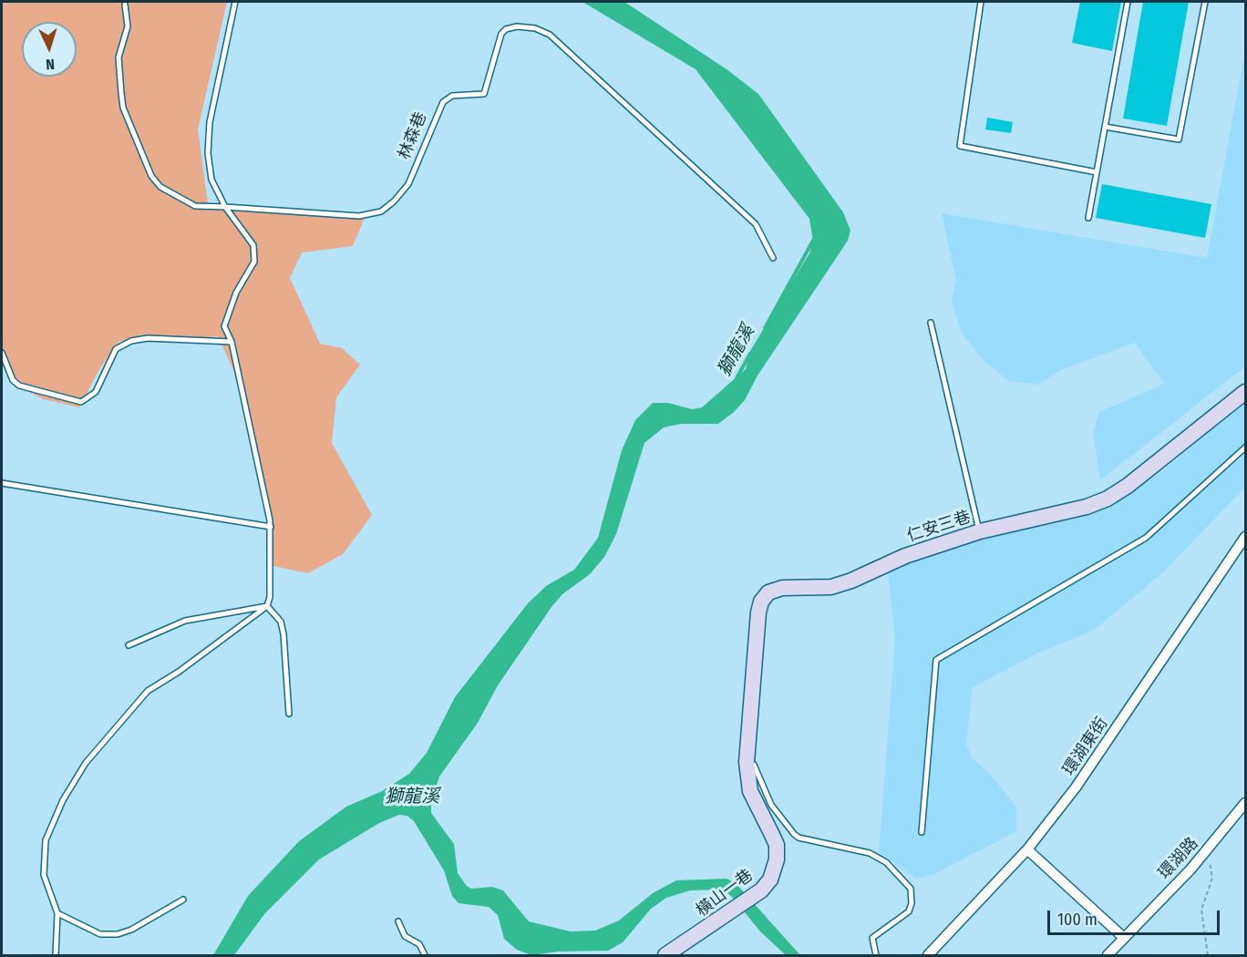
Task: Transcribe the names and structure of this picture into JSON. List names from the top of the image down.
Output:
{
  "streets": {
    "street": [
      "仁安三巷",
      "環湖東街",
      "環湖路",
      "橫山一巷"
    ],
    "lane": ["林森巷"]
  },
  "crossings": [
    ["仁安三巷", "橫山一巷"]
  ],
  "water": ["獅龍溪"],
  "scale_bar": "100 m",
  "north": "bottom"
}
